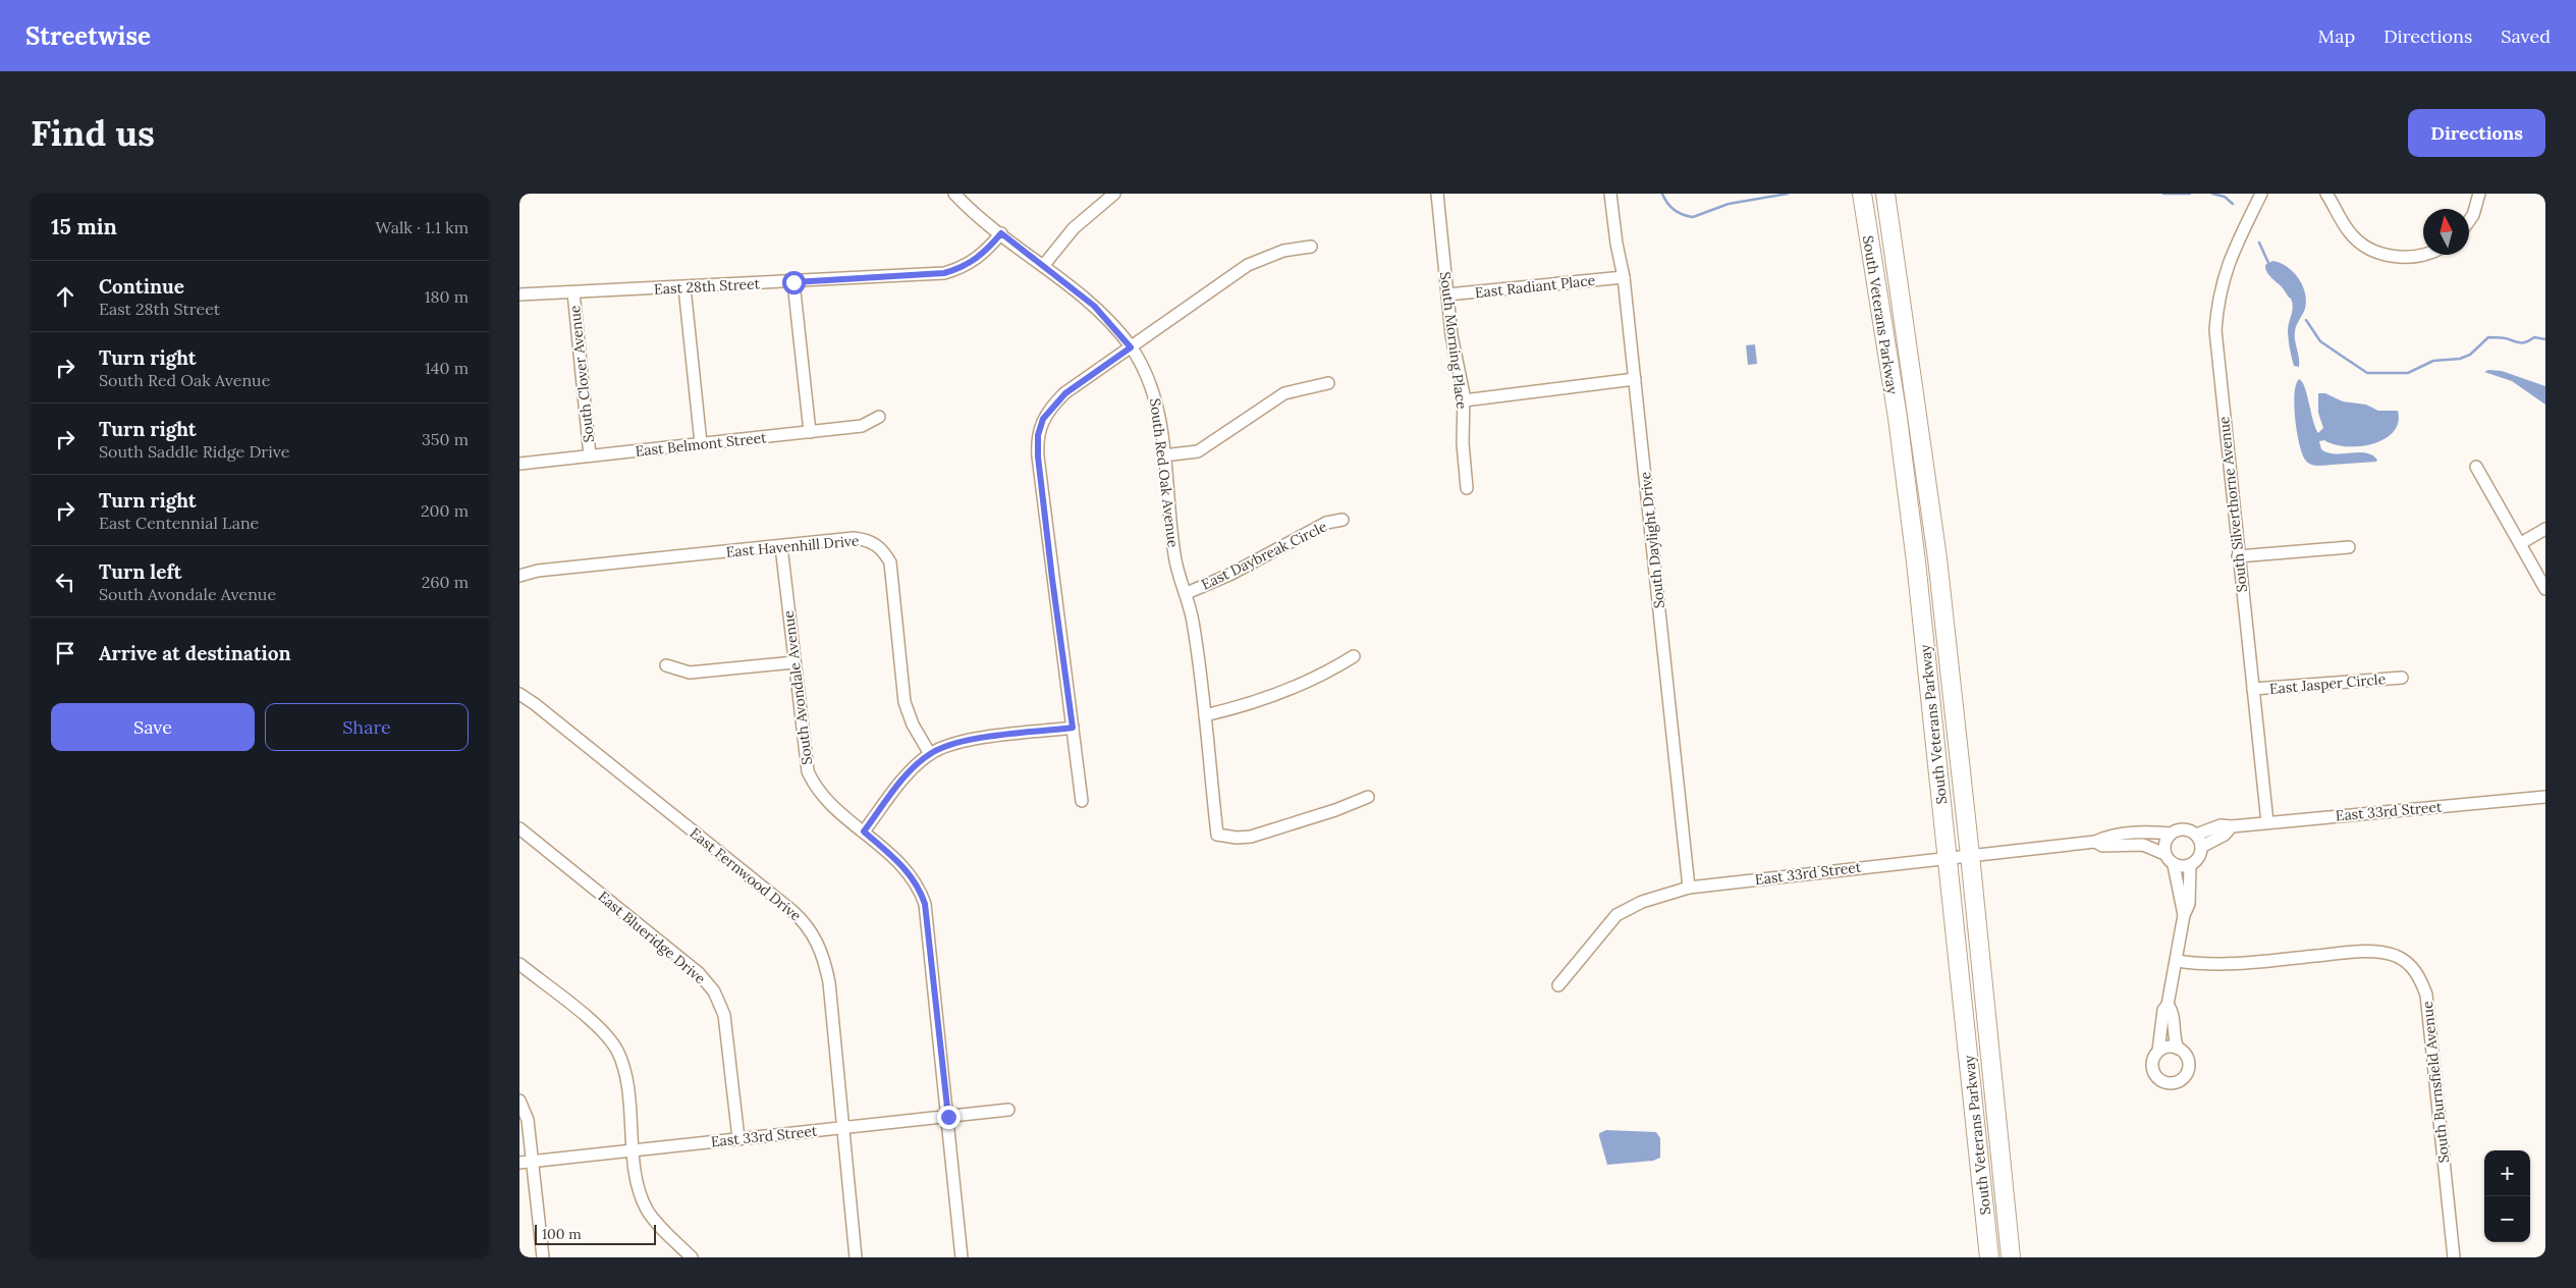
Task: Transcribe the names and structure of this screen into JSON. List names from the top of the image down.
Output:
{
  "streets": {
    "highway": ["South Veterans Parkway"],
    "street": [
      "East 28th Street",
      "East Radiant Place",
      "South Morning Place",
      "South Clover Avenue",
      "East Belmont Street",
      "South Red Oak Avenue",
      "South Silverthorne Avenue",
      "South Daylight Drive",
      "East Havenhill Drive",
      "East Daybreak Circle",
      "East Jasper Circle",
      "South Avondale Avenue",
      "East 33rd Street",
      "East Fernwood Drive",
      "East Blueridge Drive",
      "South Burnsfield Avenue"
    ]
  },
  "crossings": [
    ["East 28th Street", "South Clover Avenue"],
    ["East 28th Street", "South Red Oak Avenue"],
    ["East Radiant Place", "South Morning Place"],
    ["East Radiant Place", "South Daylight Drive"],
    ["South Veterans Parkway", "East 33rd Street"],
    ["South Clover Avenue", "East Belmont Street"],
    ["South Red Oak Avenue", "East Daybreak Circle"],
    ["South Silverthorne Avenue", "East Jasper Circle"],
    ["South Silverthorne Avenue", "East 33rd Street"],
    ["South Daylight Drive", "East 33rd Street"],
    ["East Havenhill Drive", "South Avondale Avenue"],
    ["South Avondale Avenue", "East 33rd Street"],
    ["East 33rd Street", "East Fernwood Drive"],
    ["East 33rd Street", "East Blueridge Drive"]
  ],
  "scale_bar": "100 m",
  "north": "top",
  "page": {
    "header": "Streetwise",
    "nav": ["Map", "Directions", "Saved"],
    "buttons": [
      "Directions",
      ["Save", "Share"]
    ],
    "title": "Find us",
    "heading": ["15 min", "Walk · 1.1 km"],
    "list": [
      ["Continue", "East 28th Street", "180 m"],
      ["Turn right", "South Red Oak Avenue", "140 m"],
      ["Turn right", "South Saddle Ridge Drive", "350 m"],
      ["Turn right", "East Centennial Lane", "200 m"],
      ["Turn left", "South Avondale Avenue", "260 m"],
      "Arrive at destination"
    ],
    "map_buttons": ["+", "−"],
    "scale": "100 m"
  }
}
